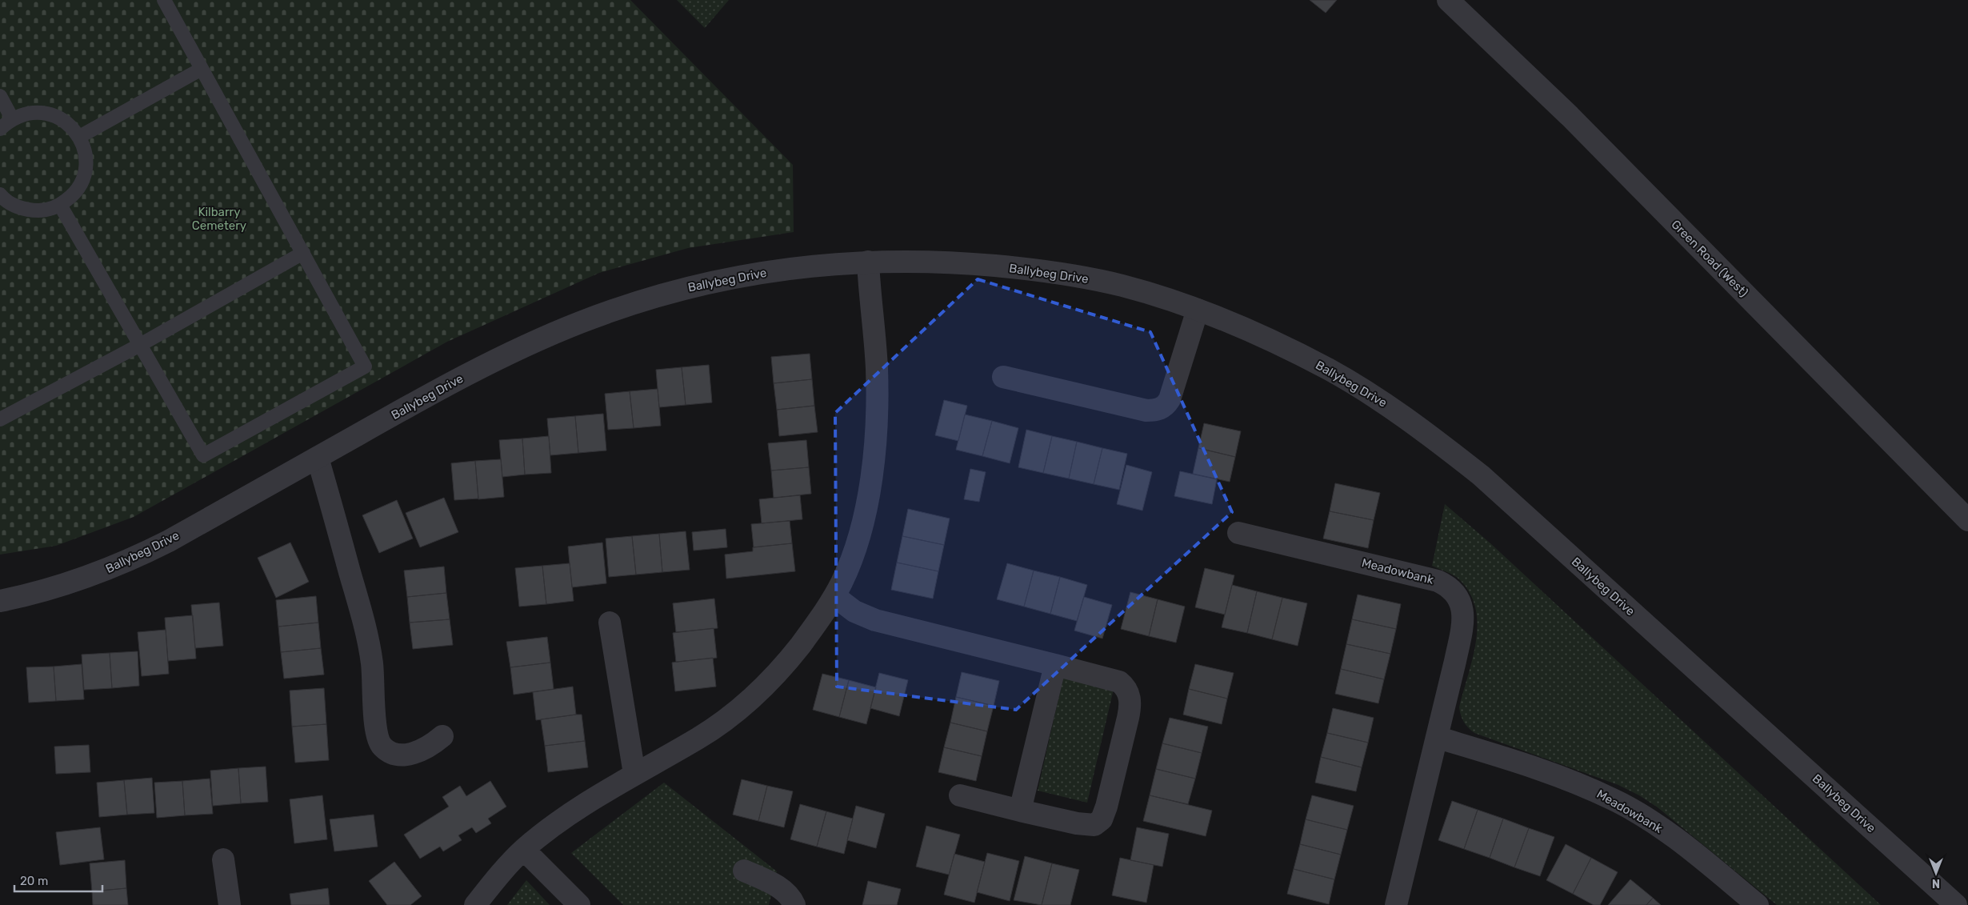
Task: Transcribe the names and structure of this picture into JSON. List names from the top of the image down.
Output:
{
  "streets": {
    "street": ["Green Road (West)", "Ballybeg Drive", "Meadowbank"]
  },
  "parks": ["Kilbarry Cemetery"],
  "scale_bar": "20 m",
  "north": "bottom"
}
